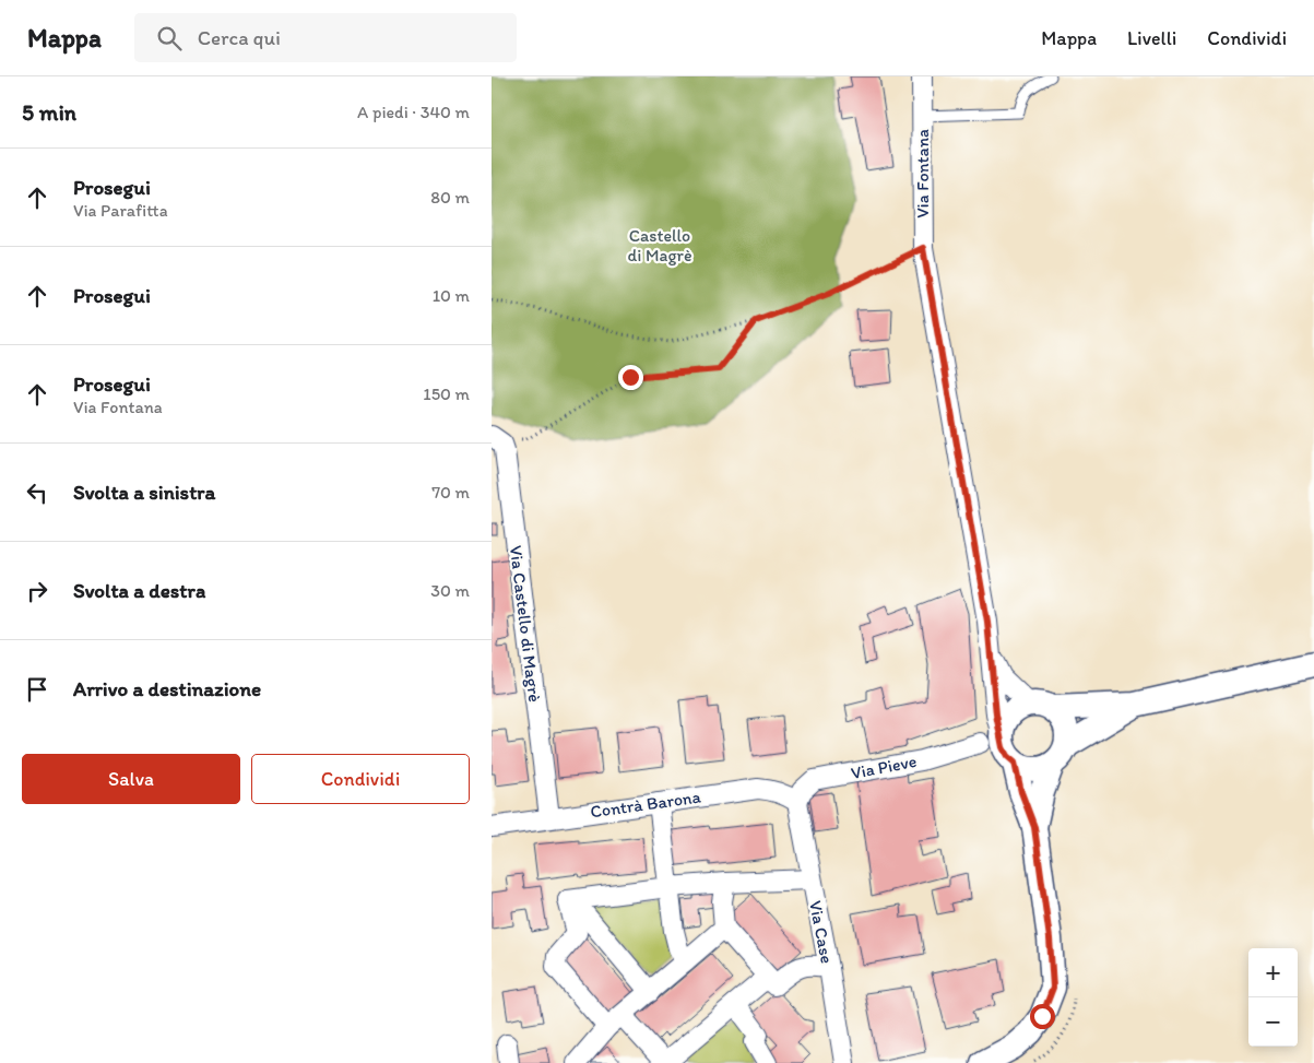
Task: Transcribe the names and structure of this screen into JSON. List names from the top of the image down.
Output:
{
  "streets": {
    "street": [
      "Via Fontana",
      "Via Castello di Magrè",
      "Via Pieve",
      "Contrà Barona",
      "Via Case"
    ]
  },
  "crossings": [
    ["Via Fontana", "Via Pieve"],
    ["Via Castello di Magrè", "Contrà Barona"],
    ["Via Pieve", "Contrà Barona"],
    ["Via Pieve", "Via Case"],
    ["Contrà Barona", "Via Case"]
  ],
  "parks": ["Castello di Magrè"],
  "page": {
    "header": "Mappa",
    "search": "Cerca qui",
    "nav": ["Mappa", "Livelli", "Condividi"],
    "heading": ["5 min", "A piedi · 340 m"],
    "list": [
      ["Prosegui", "Via Parafitta", "80 m"],
      ["Prosegui", "10 m"],
      ["Prosegui", "Via Fontana", "150 m"],
      ["Svolta a sinistra", "70 m"],
      ["Svolta a destra", "30 m"],
      "Arrivo a destinazione"
    ],
    "buttons": ["Salva", "Condividi"],
    "map_buttons": ["+", "−"]
  }
}
